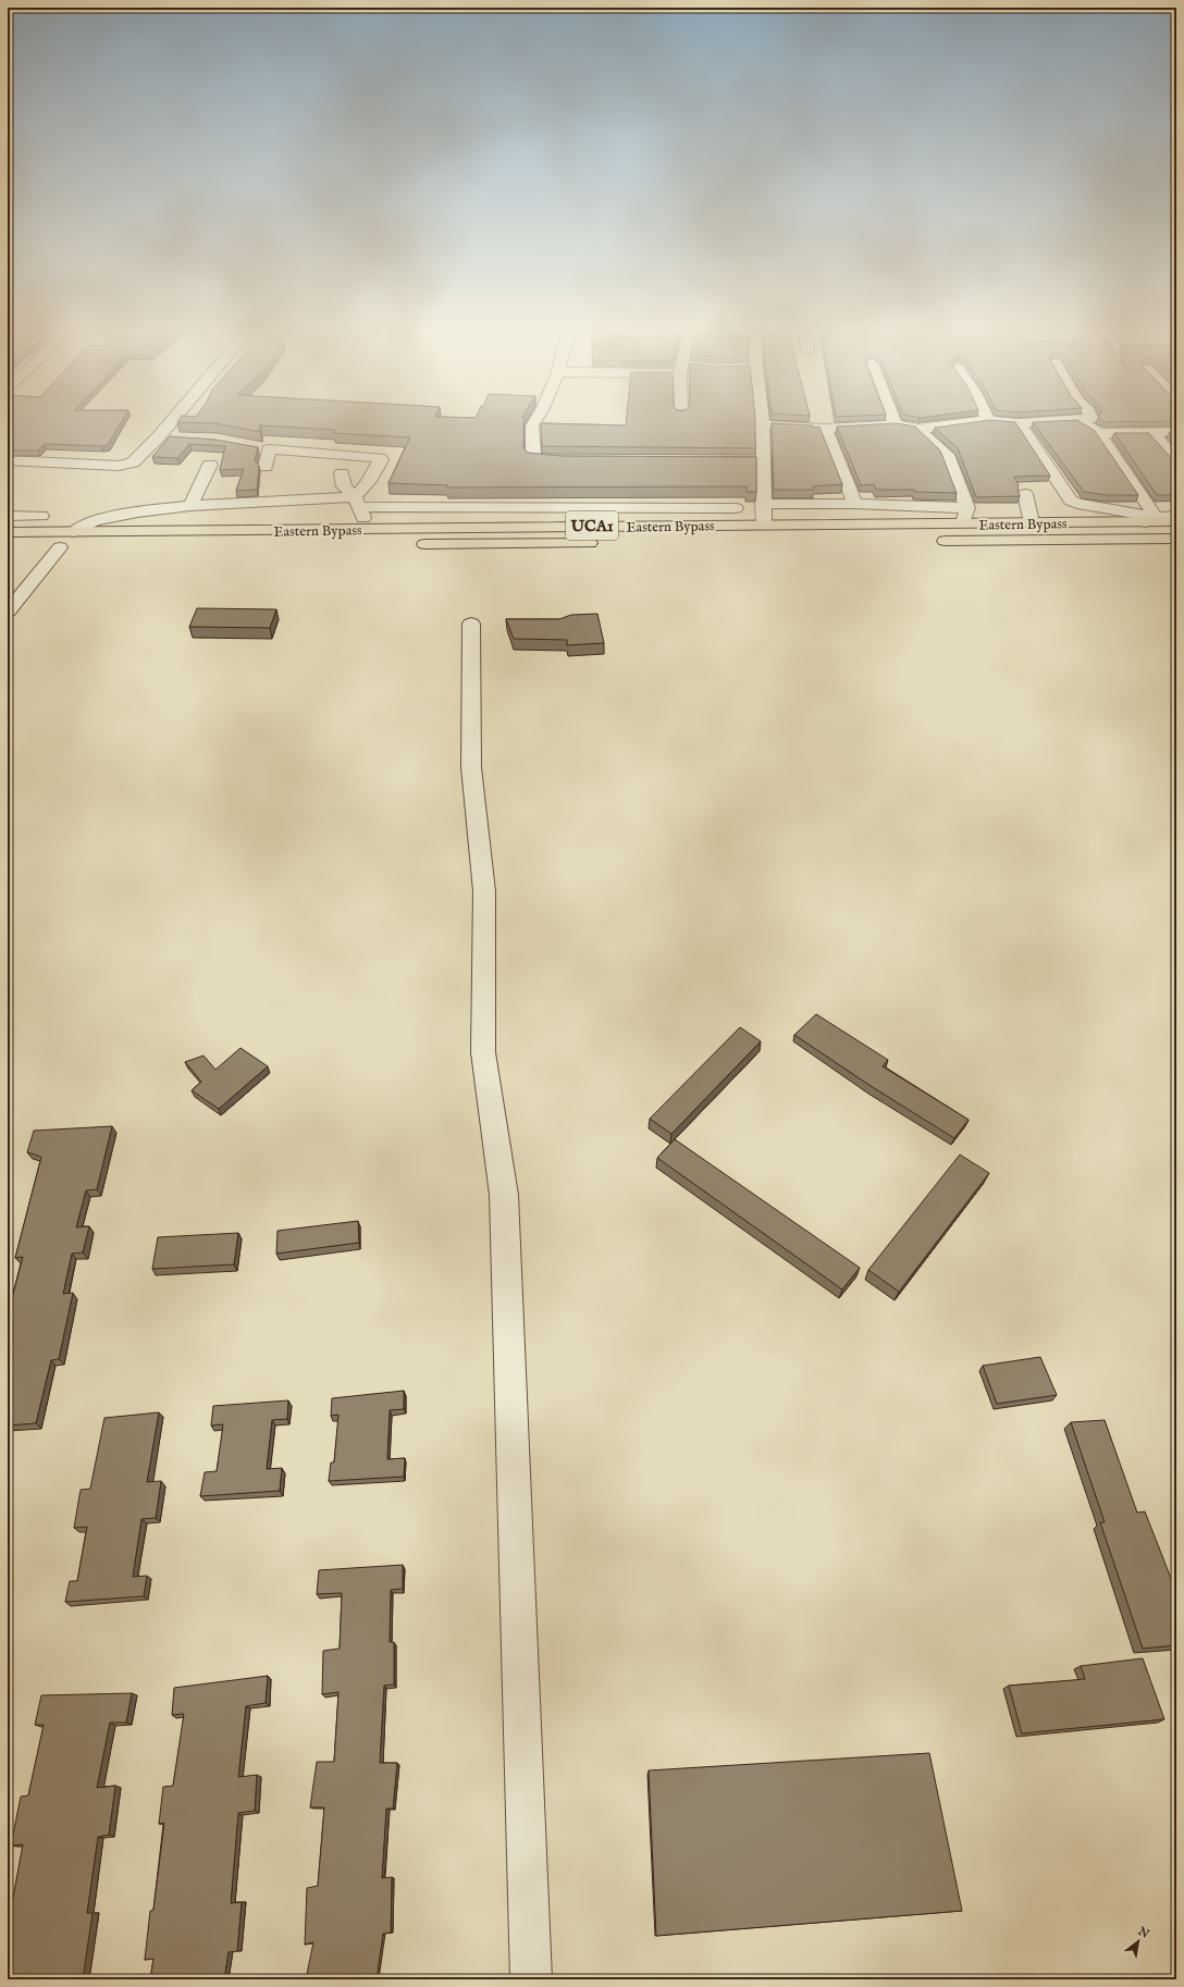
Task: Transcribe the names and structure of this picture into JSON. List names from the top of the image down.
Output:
{
  "streets": {
    "main road": ["Eastern Bypass", "UCA1"]
  },
  "north": "top right"
}
